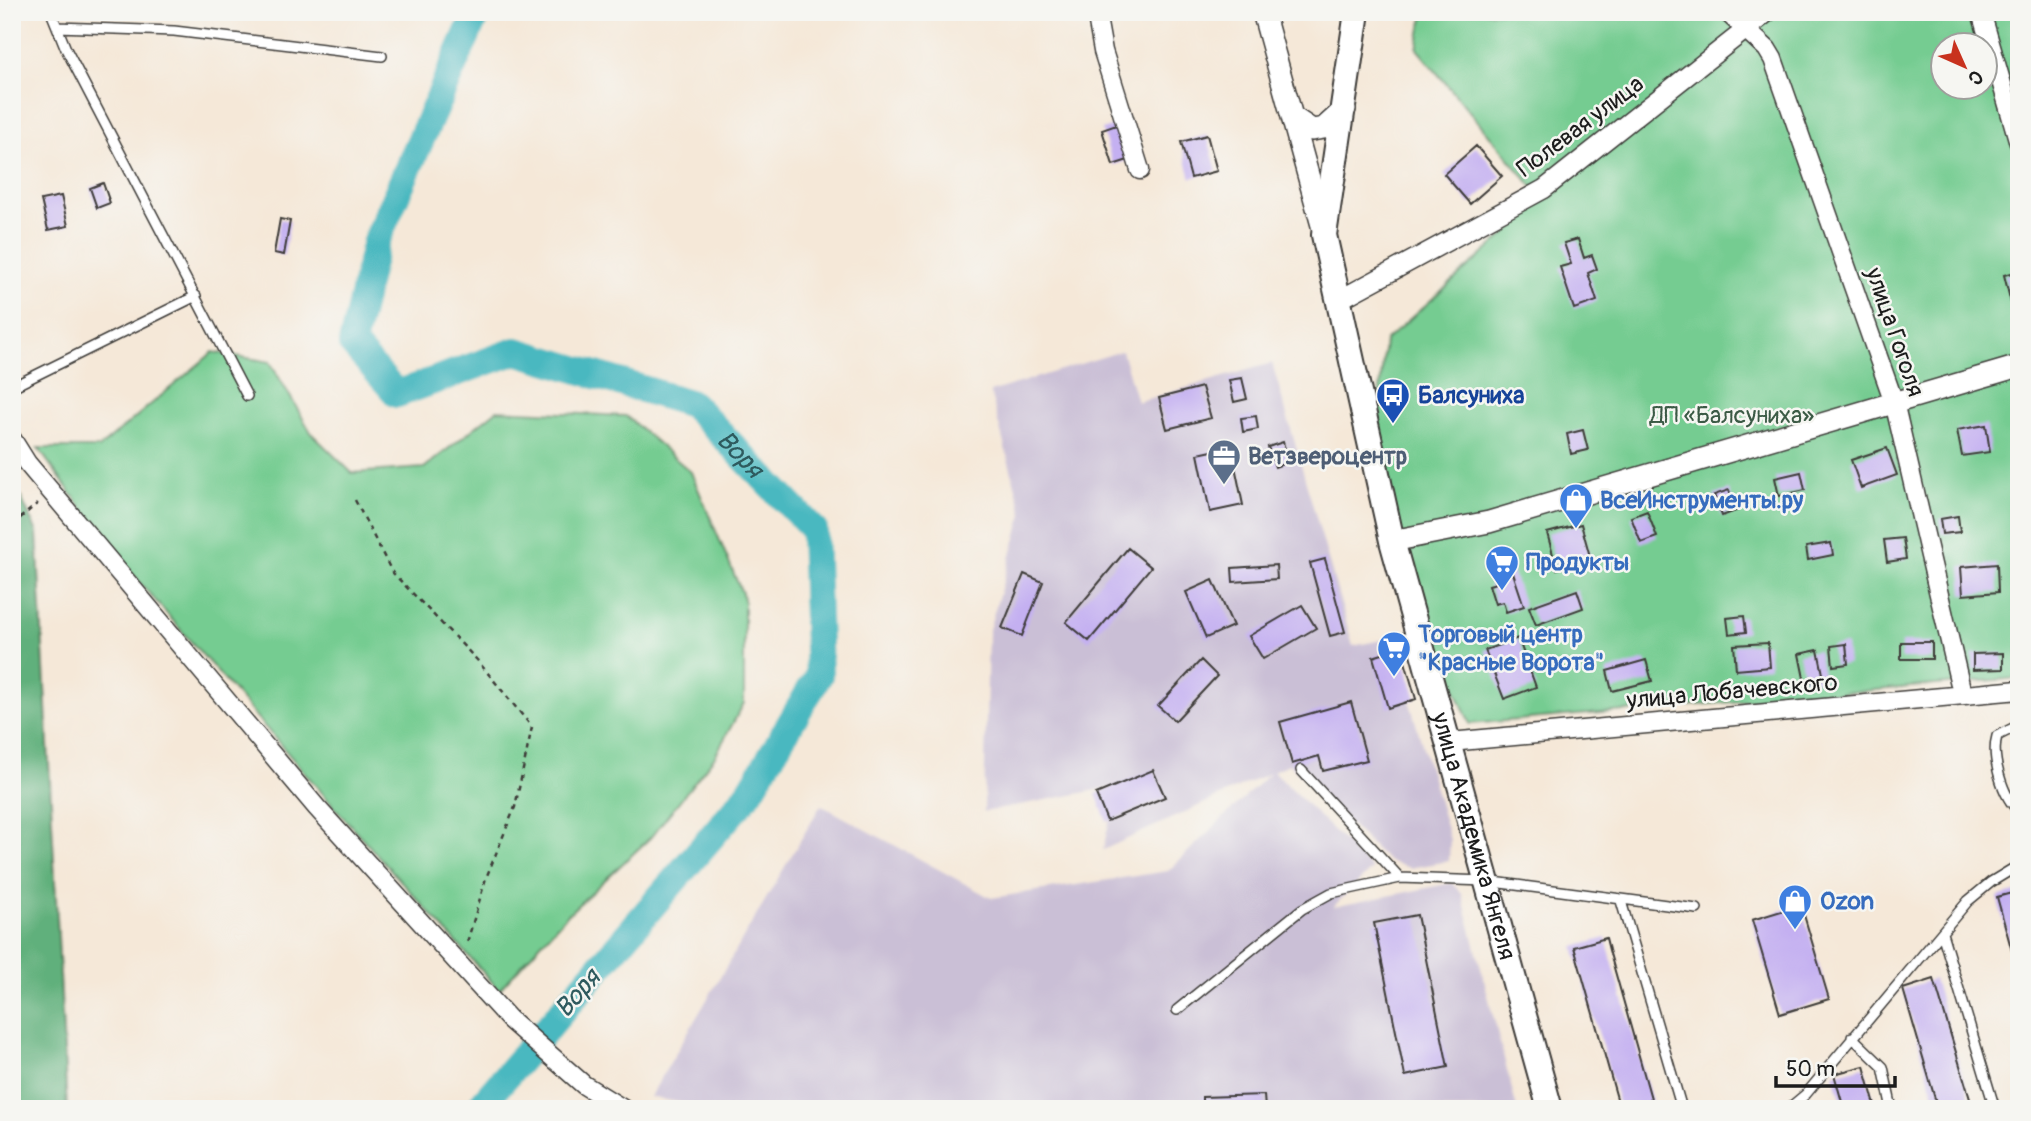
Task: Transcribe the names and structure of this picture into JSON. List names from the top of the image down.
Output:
{
  "streets": {
    "main road": ["улица Академика Янгеля"],
    "street": ["Полевая улица", "улица Гоголя", "улица Лобачевского"]
  },
  "crossings": [
    ["Полевая улица", "улица Гоголя"],
    ["Полевая улица", "улица Академика Янгеля"],
    ["улица Гоголя", "улица Лобачевского"],
    ["улица Лобачевского", "улица Академика Янгеля"]
  ],
  "water": ["Воря"],
  "parks": ["ДП «Балсуниха»"],
  "places": {
    "bus stop": ["Балсуниха"],
    "office": ["Ветзвероцентр"],
    "shop": ["ВсеИнструменты.ру", "Ozon"],
    "supermarket": ["Продукты", "Торговый центр \"Красные Ворота\""]
  },
  "scale_bar": "50 m",
  "north": "bottom right"
}
